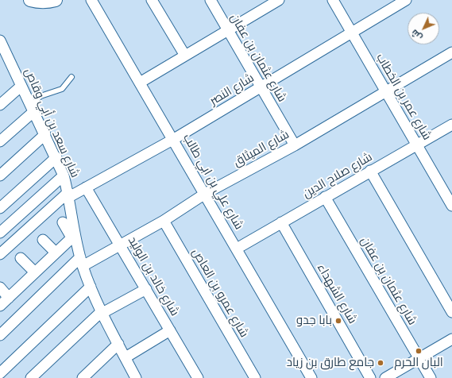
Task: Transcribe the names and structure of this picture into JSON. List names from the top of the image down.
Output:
{
  "streets": {
    "street": [
      "شارع عثمان بن عفان",
      "شارع النصر",
      "شارع عمر بن الخطاب",
      "شارع سعد بن أبي وقاص",
      "شارع الميثاق",
      "شارع صلاح الدين",
      "شارع علي بن ابي طالب",
      "شارع خالد بن الوليد",
      "شارع عمرو بن العاص",
      "شارع الشهداء"
    ]
  },
  "crossings": [
    ["شارع عثمان بن عفان", "شارع النصر"],
    ["شارع عثمان بن عفان", "شارع الميثاق"],
    ["شارع عثمان بن عفان", "شارع صلاح الدين"],
    ["شارع النصر", "شارع عمر بن الخطاب"],
    ["شارع النصر", "شارع سعد بن أبي وقاص"],
    ["شارع النصر", "شارع علي بن ابي طالب"],
    ["شارع النصر", "شارع خالد بن الوليد"],
    ["شارع عمر بن الخطاب", "شارع الميثاق"],
    ["شارع عمر بن الخطاب", "شارع صلاح الدين"],
    ["شارع سعد بن أبي وقاص", "شارع الميثاق"],
    ["شارع الميثاق", "شارع علي بن ابي طالب"],
    ["شارع الميثاق", "شارع خالد بن الوليد"],
    ["شارع الميثاق", "شارع عمرو بن العاص"],
    ["شارع صلاح الدين", "شارع علي بن ابي طالب"],
    ["شارع صلاح الدين", "شارع الشهداء"]
  ],
  "places": ["بابا جدو", "البان الحرم", "جامع طارق بن زياد"],
  "north": "bottom left"
}
